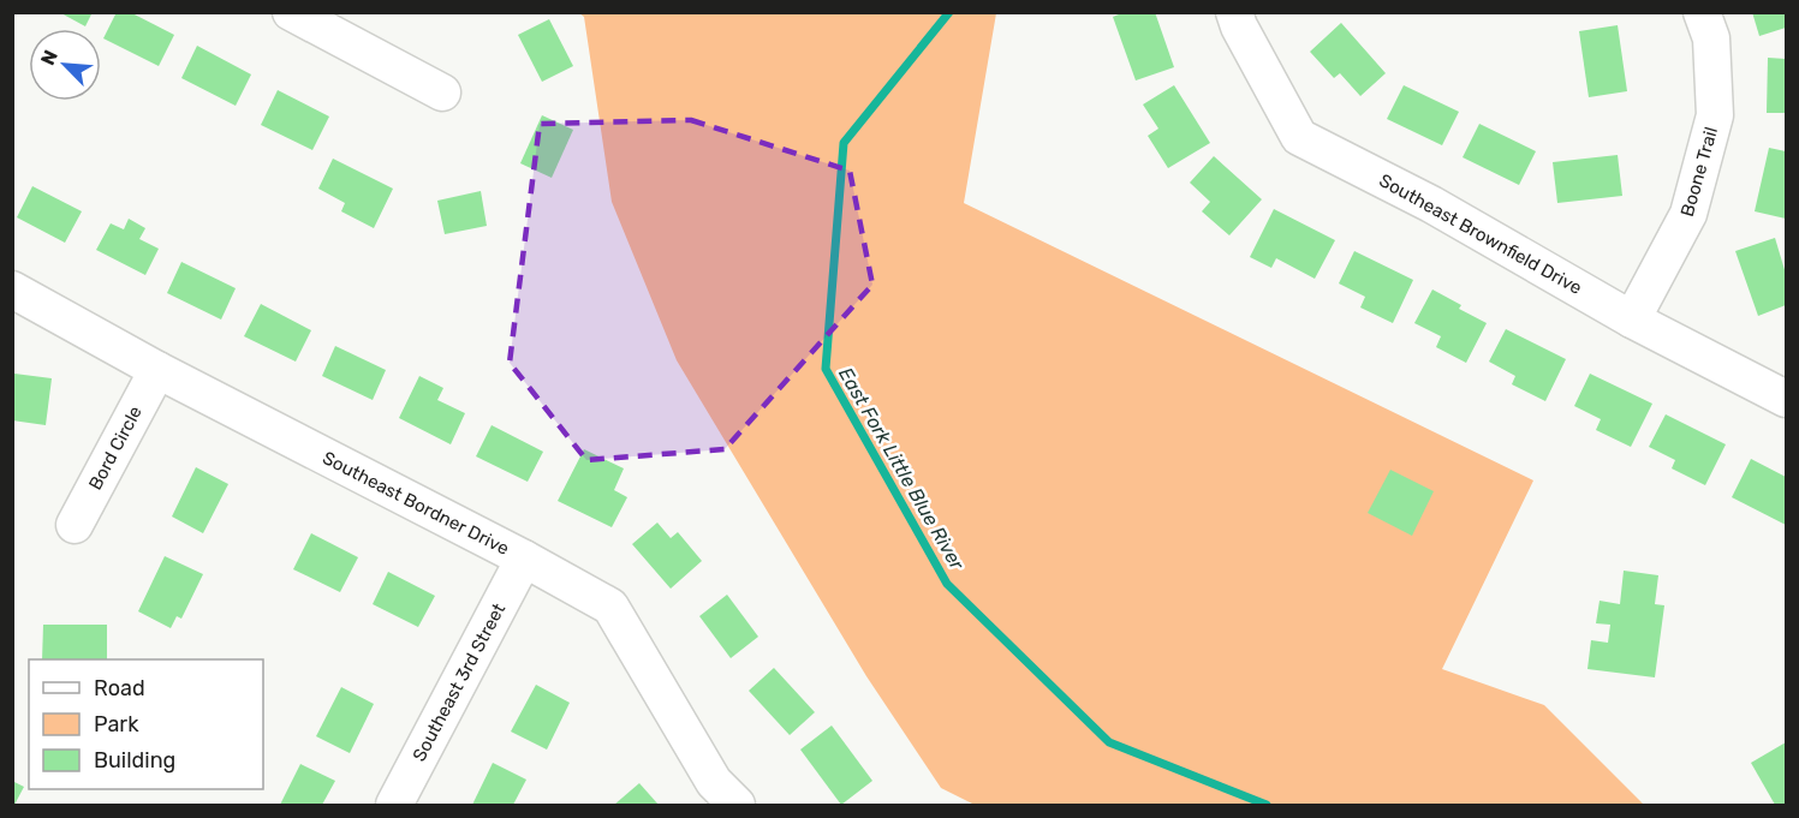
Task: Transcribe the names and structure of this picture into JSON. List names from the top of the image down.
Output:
{
  "streets": {
    "street": [
      "Boone Trail",
      "Southeast Brownfield Drive",
      "Bord Circle",
      "Southeast Bordner Drive",
      "Southeast 3rd Street"
    ]
  },
  "crossings": [
    ["Boone Trail", "Southeast Brownfield Drive"],
    ["Bord Circle", "Southeast Bordner Drive"],
    ["Southeast Bordner Drive", "Southeast 3rd Street"]
  ],
  "water": ["East Fork Little Blue River"],
  "legend": ["Road", "Park", "Building"],
  "north": "top left"
}
